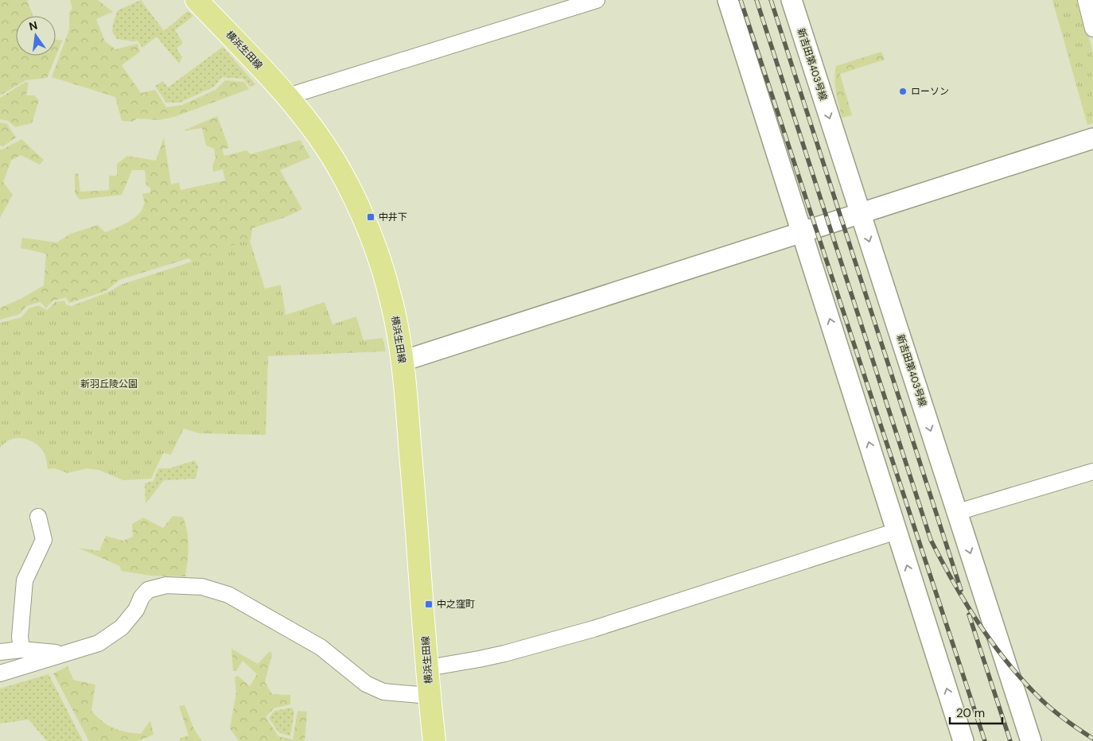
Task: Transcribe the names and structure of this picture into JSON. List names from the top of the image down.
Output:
{
  "streets": {
    "main road": ["横浜生田線"],
    "street": ["新吉田第403号線"]
  },
  "parks": ["新羽丘陵公園"],
  "places": {
    "other": ["ローソン"],
    "transit": ["中井下", "中之窪町"]
  },
  "scale_bar": "20 m",
  "north": "top"
}
